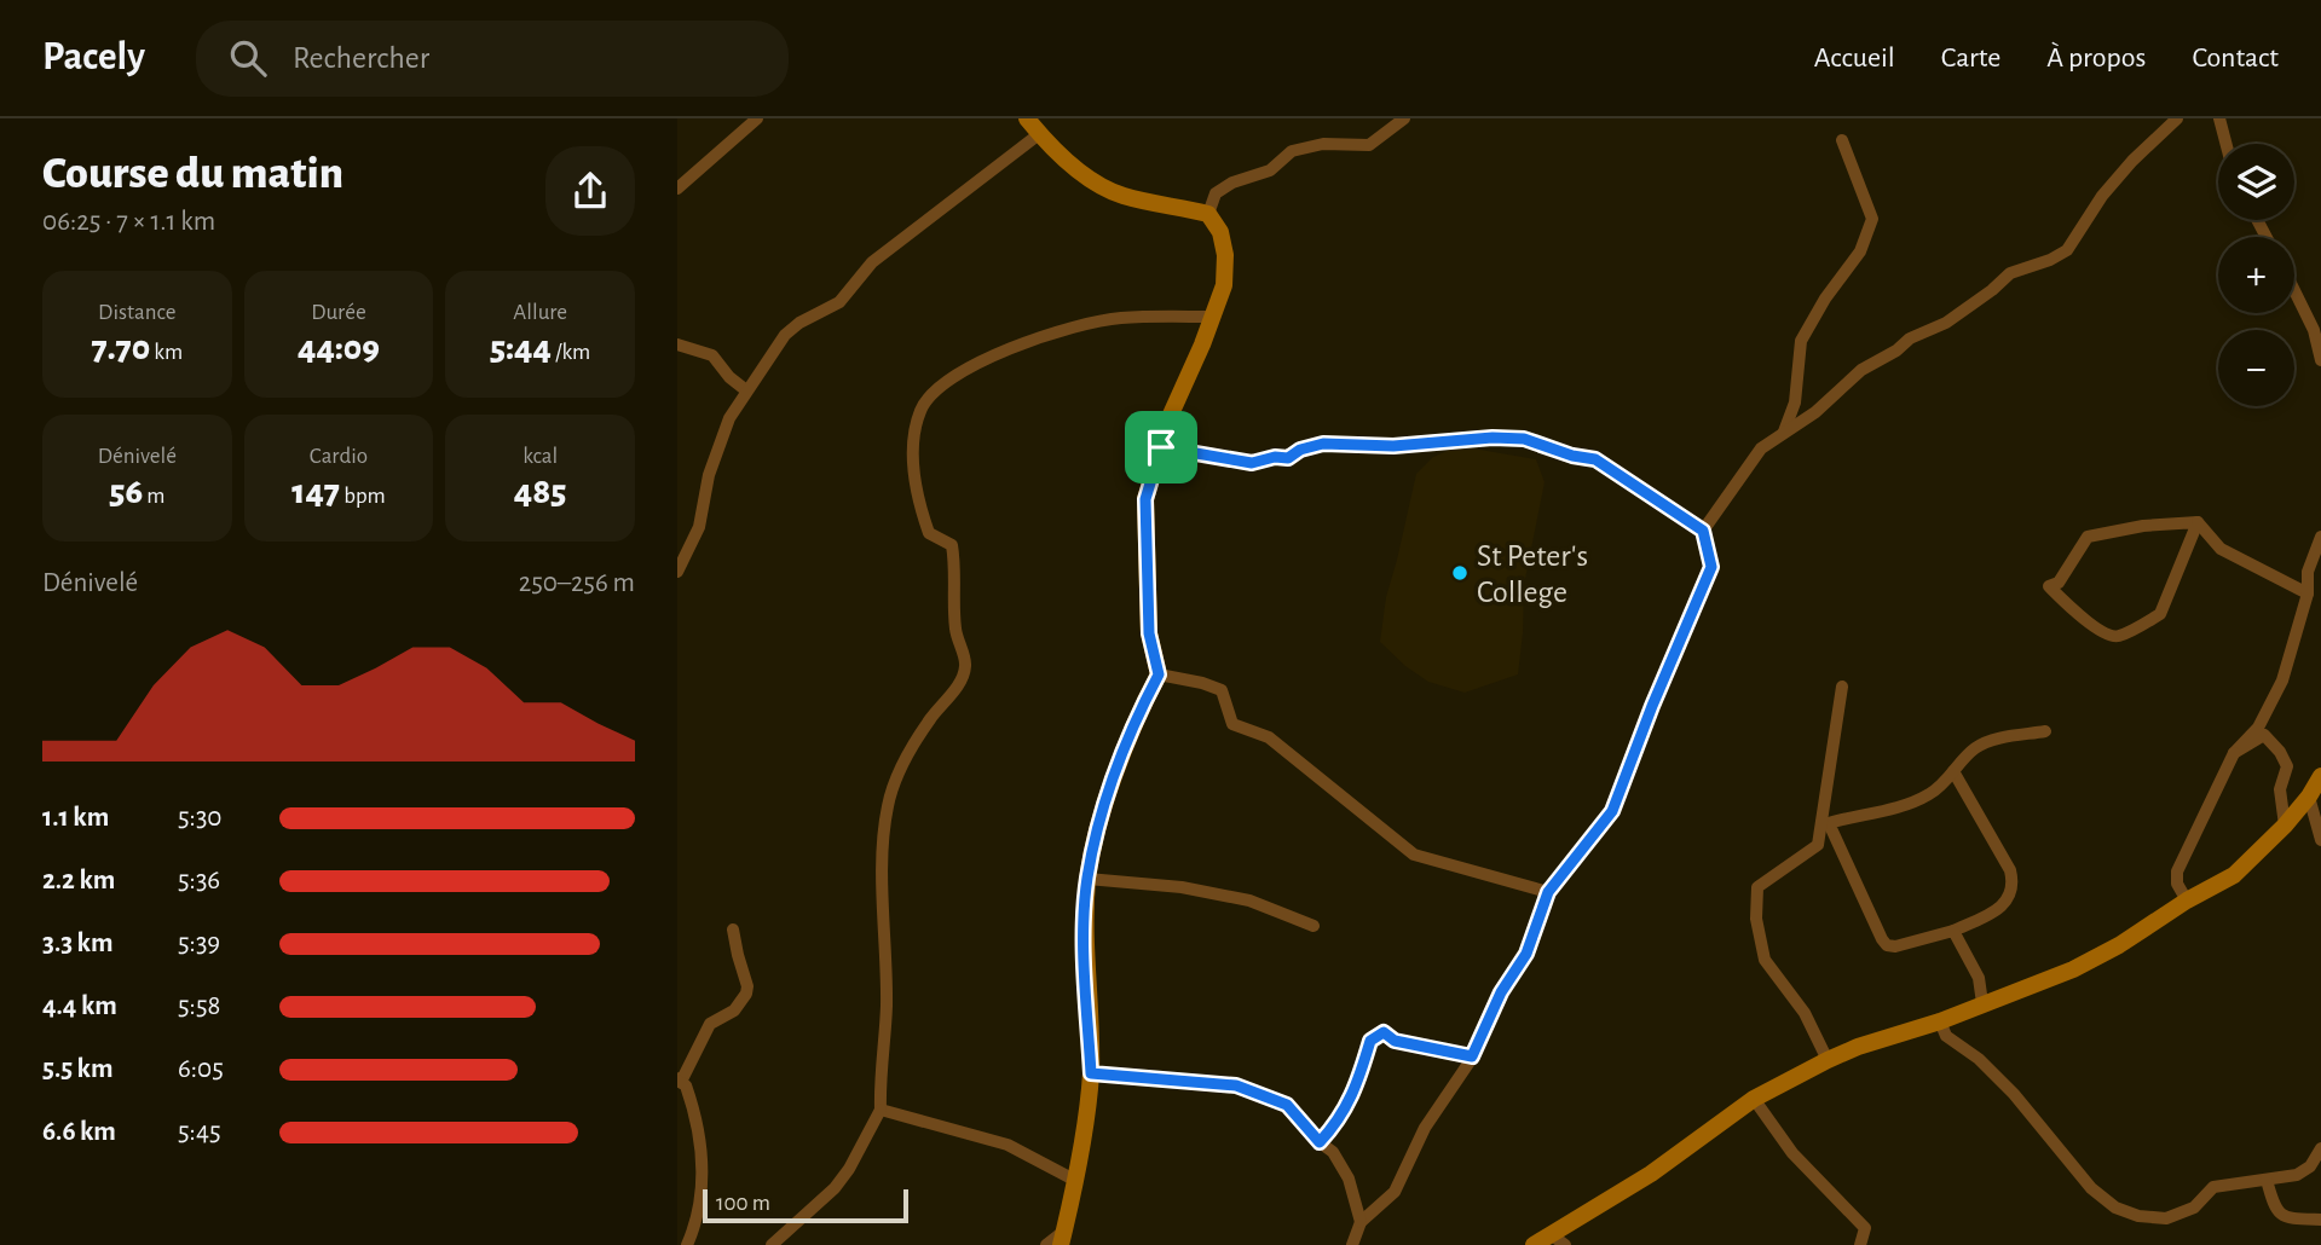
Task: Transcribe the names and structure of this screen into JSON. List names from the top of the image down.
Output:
{
  "places": ["St Peter's College"],
  "scale_bar": "100 m",
  "page": {
    "header": "Pacely",
    "search": "Rechercher",
    "nav": [
      "Accueil",
      "Carte",
      "À propos",
      "Contact"
    ],
    "heading": ["Course du matin", "06:25 · 7 × 1.1 km"],
    "map_buttons": ["+", "−"],
    "stats": [
      ["Distance", "7.70 km"],
      ["Durée", "44:09"],
      ["Allure", "5:44 /km"],
      ["Dénivelé", "56 m"],
      ["Cardio", "147 bpm"],
      ["kcal", "485"]
    ],
    "chart": ["Dénivelé", "250–256 m"],
    "list": [
      {
        "name": "1.1 km",
        "note": "5:30"
      },
      {
        "name": "2.2 km",
        "note": "5:36"
      },
      {
        "name": "3.3 km",
        "note": "5:39"
      },
      {
        "name": "4.4 km",
        "note": "5:58"
      },
      {
        "name": "5.5 km",
        "note": "6:05"
      },
      {
        "name": "6.6 km",
        "note": "5:45"
      }
    ],
    "scale": "100 m"
  }
}
